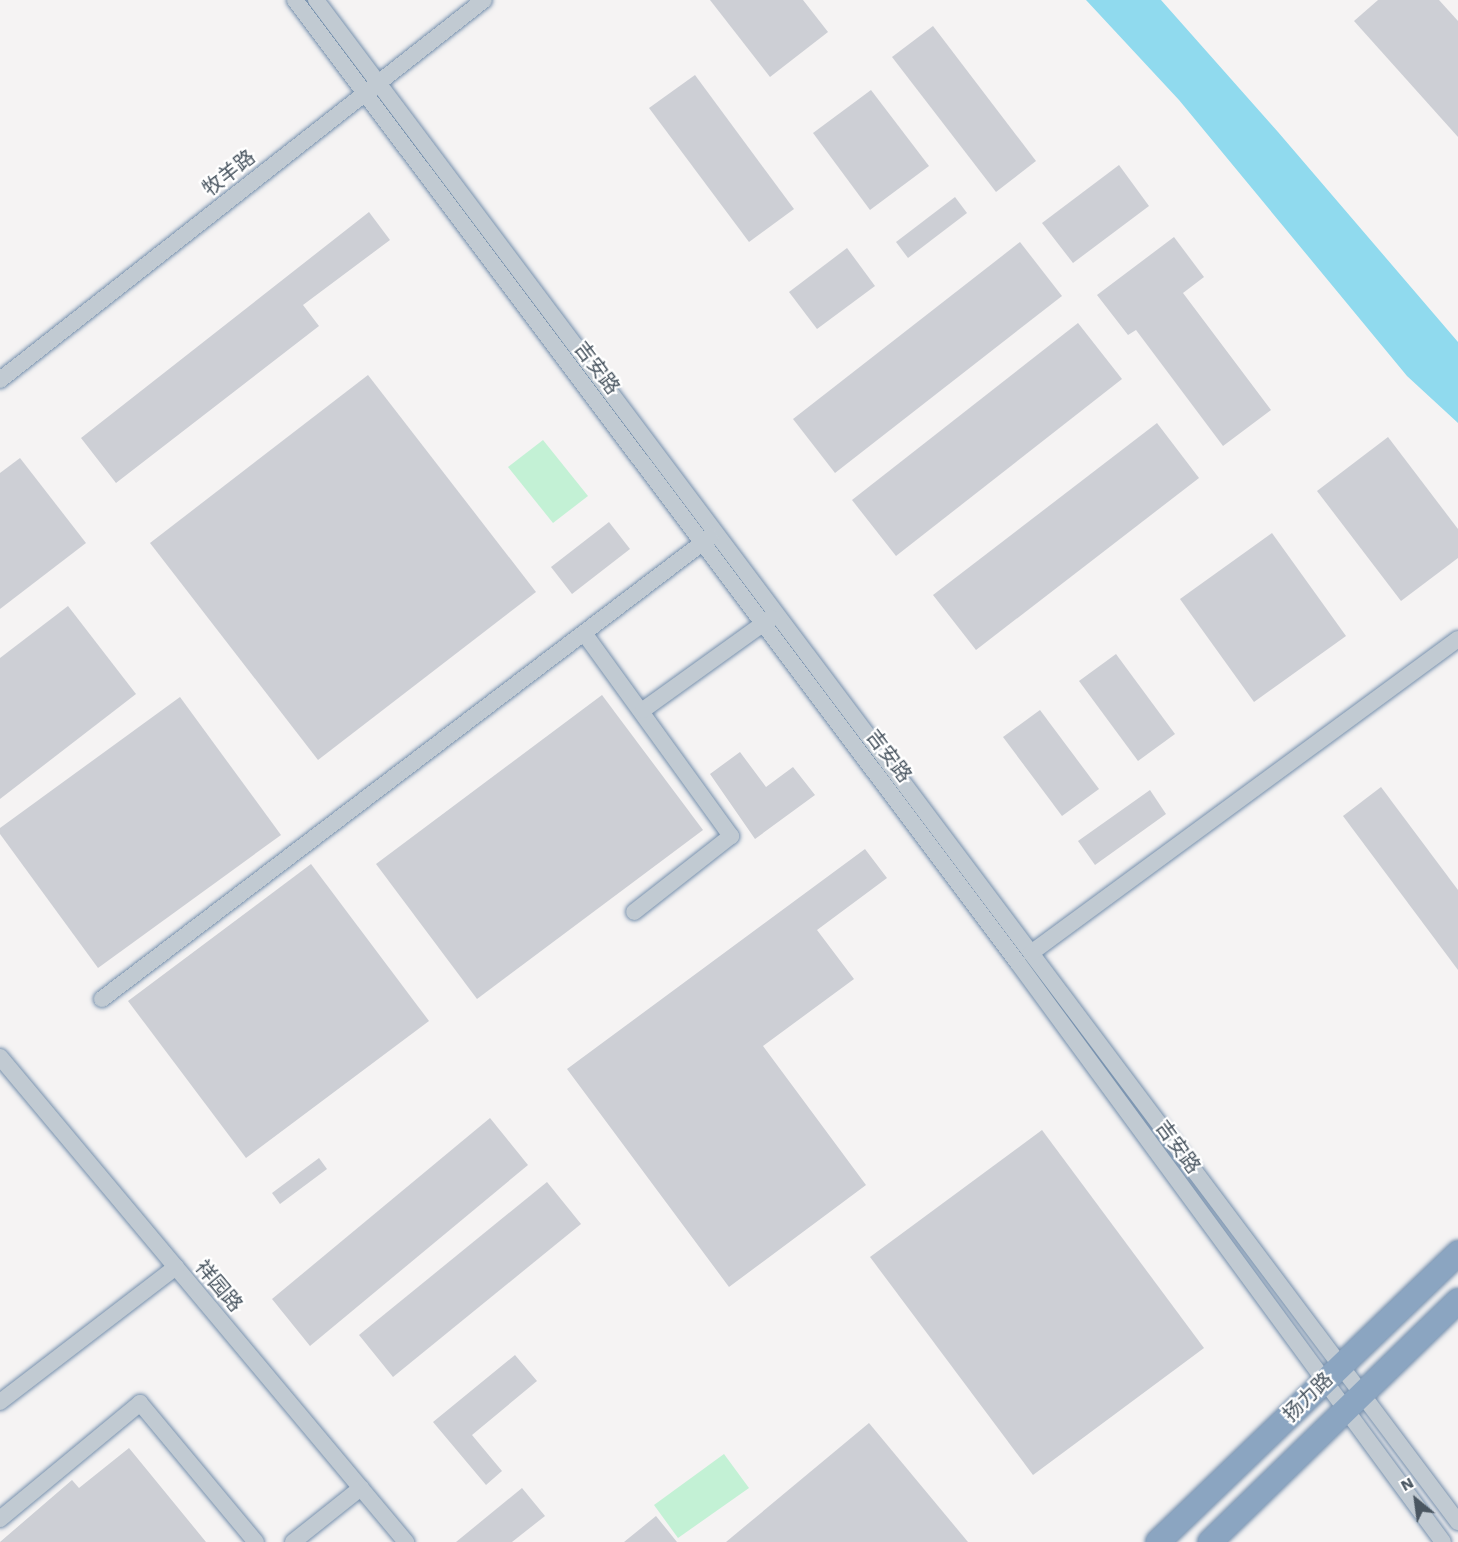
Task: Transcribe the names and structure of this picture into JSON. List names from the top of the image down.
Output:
{
  "streets": {
    "highway": ["扬力路"],
    "street": ["牧羊路", "吉安路", "祥园路"]
  },
  "crossings": [
    ["牧羊路", "吉安路"],
    ["吉安路", "扬力路"]
  ],
  "north": "top left"
}
